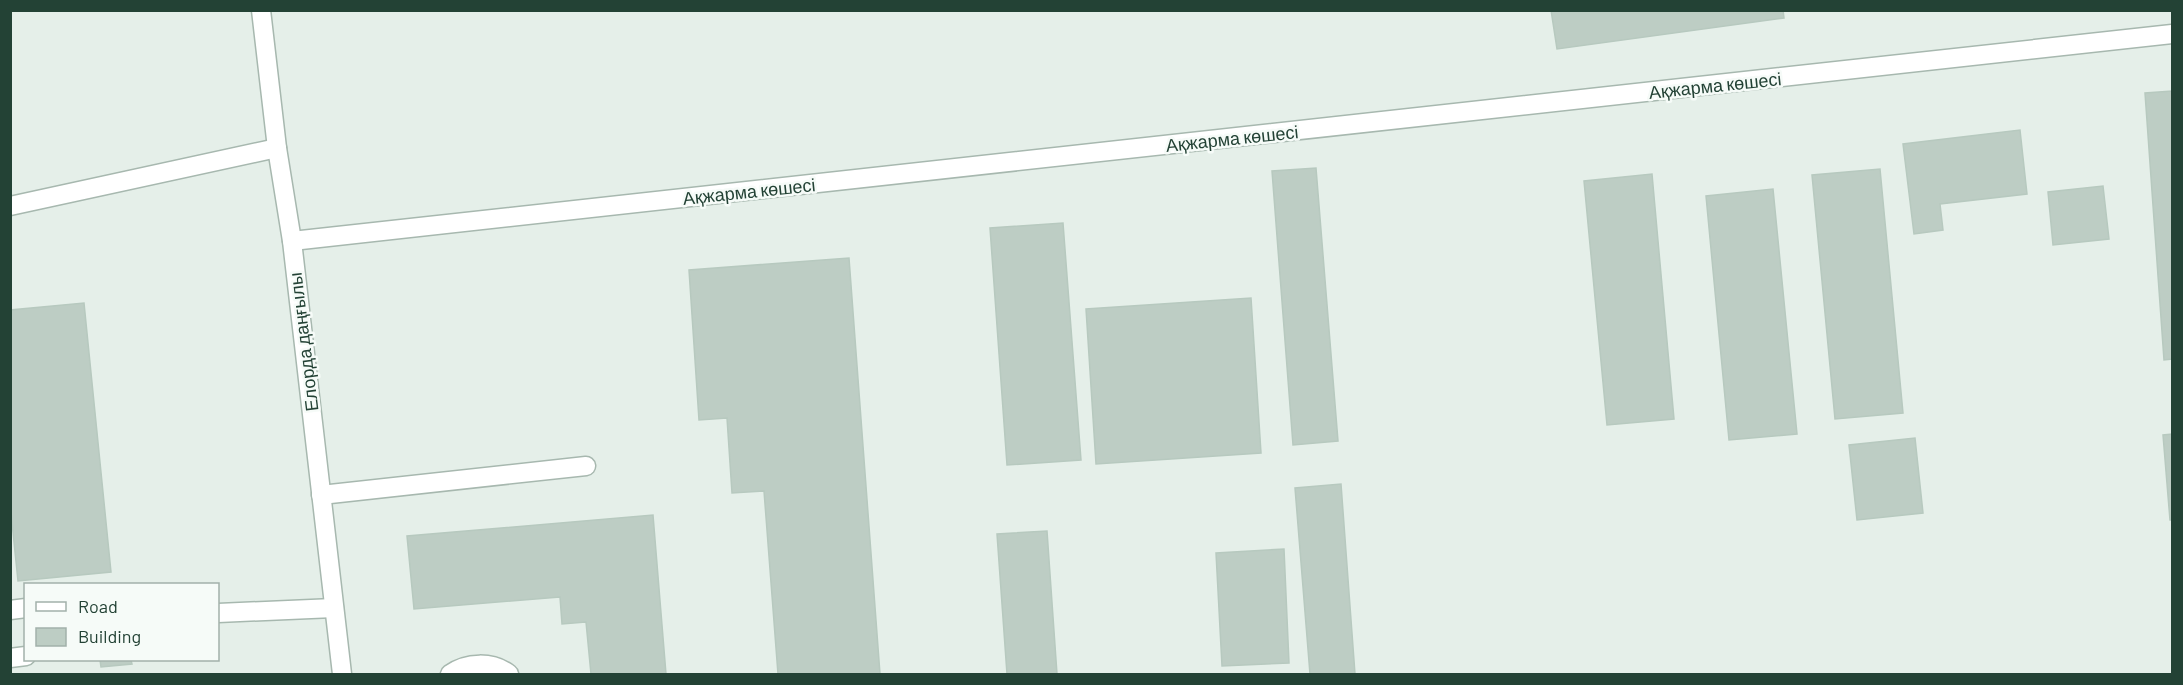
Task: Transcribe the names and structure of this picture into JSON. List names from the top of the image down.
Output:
{
  "streets": {
    "street": ["Ақжарма көшесі", "Елорда даңғылы"]
  },
  "crossings": [
    ["Ақжарма көшесі", "Елорда даңғылы"]
  ],
  "legend": ["Road", "Building"]
}
